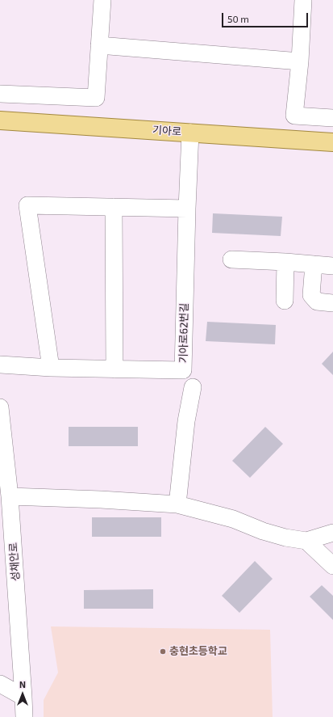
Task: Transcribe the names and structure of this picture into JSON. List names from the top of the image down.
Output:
{
  "streets": {
    "main road": ["기아로"],
    "street": ["기아로62번길", "성채안로"]
  },
  "crossings": [
    ["기아로", "기아로62번길"]
  ],
  "places": ["충현초등학교"],
  "scale_bar": "50 m",
  "north": "top"
}
